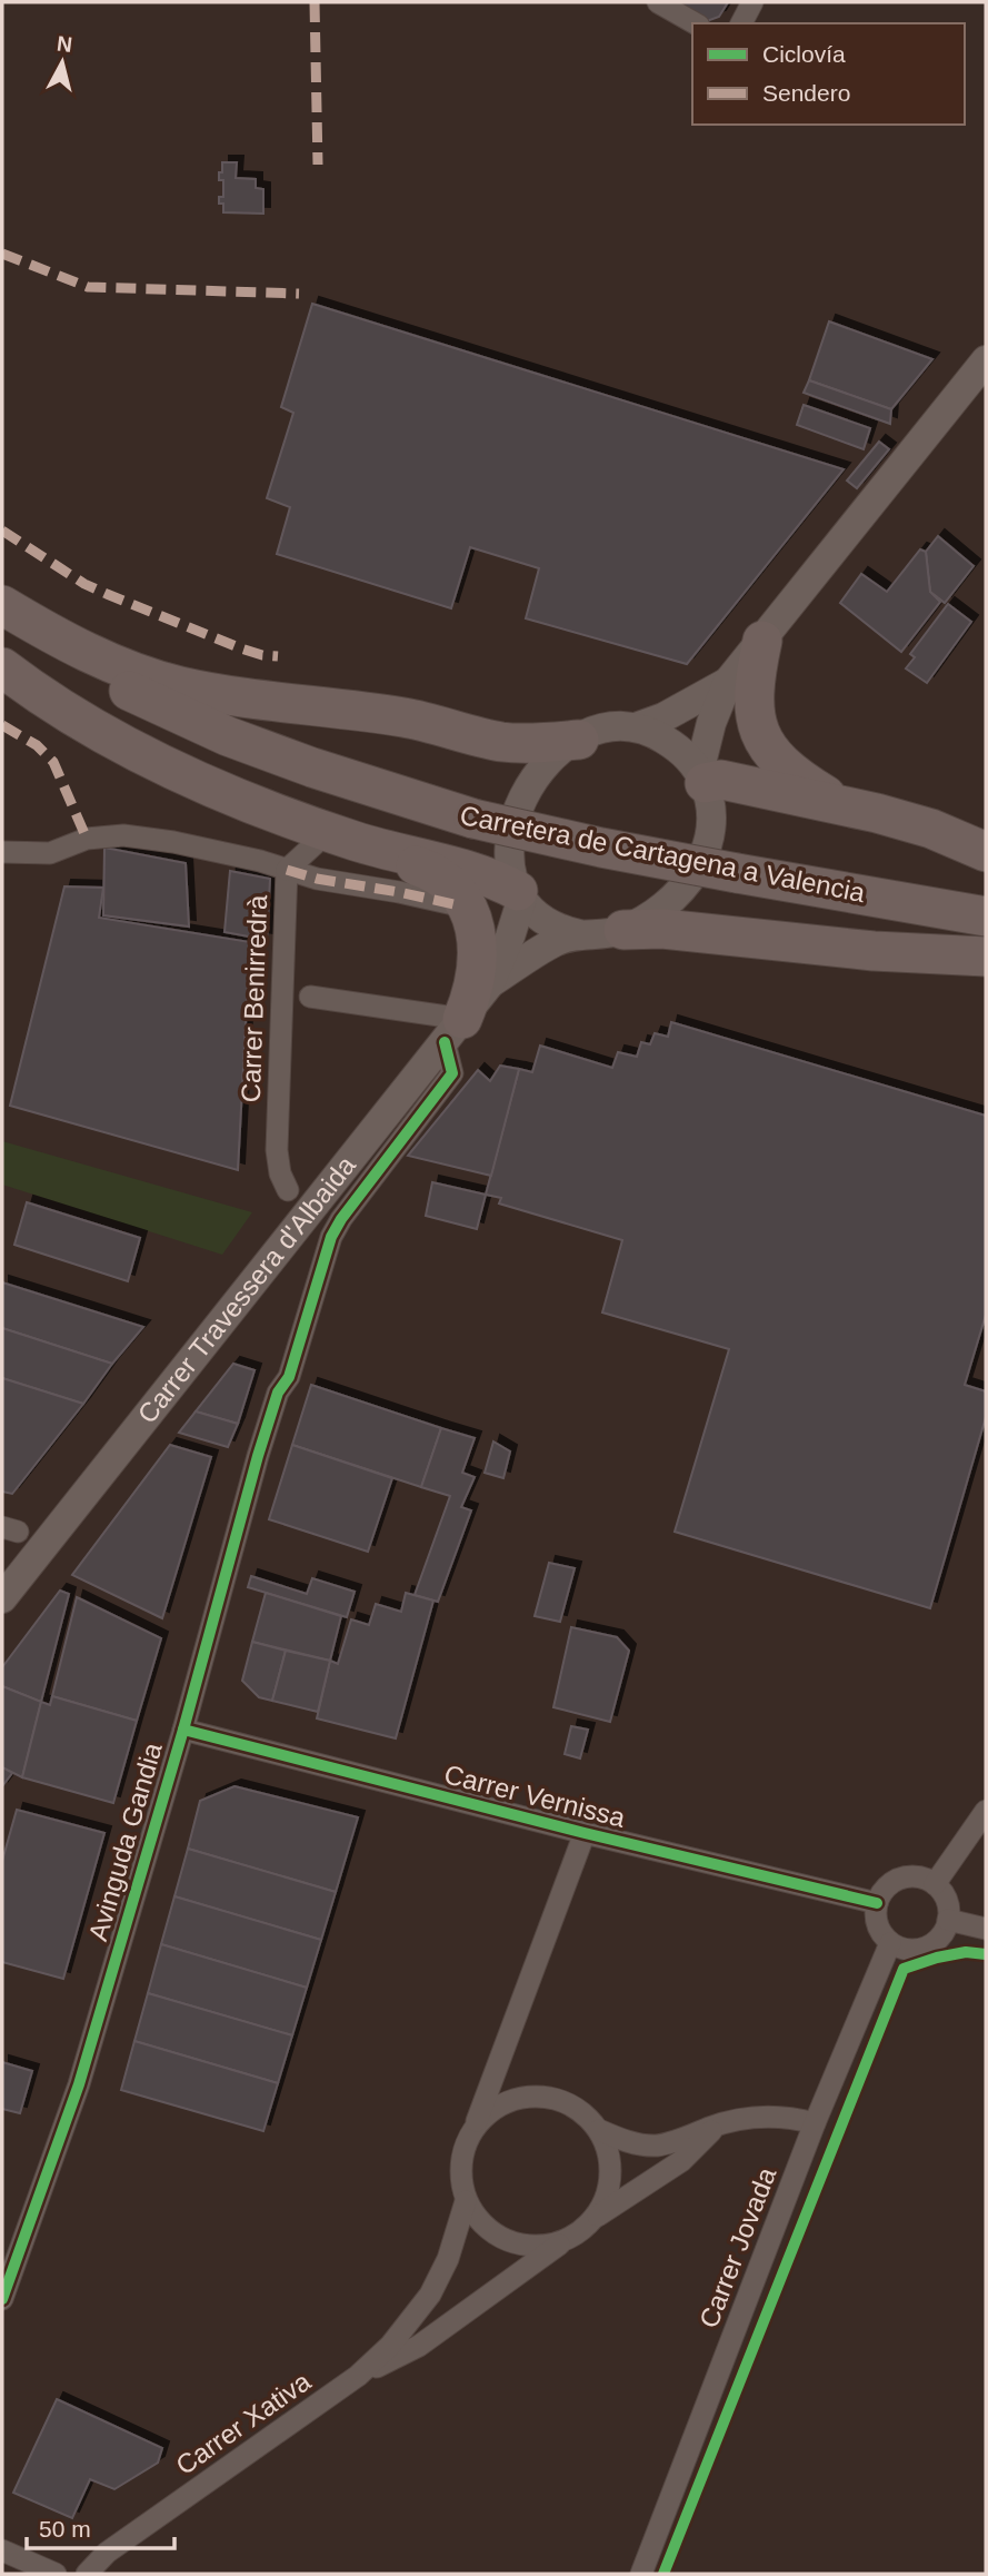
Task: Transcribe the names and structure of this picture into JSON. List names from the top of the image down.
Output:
{
  "streets": {
    "highway": ["Carretera de Cartagena a Valencia"],
    "main road": ["Carrer Travessera d'Albaida"],
    "street": [
      "Carrer Benirredrà",
      "Carrer Vernissa",
      "Avinguda Gandia",
      "Carrer Jovada",
      "Carrer Xativa"
    ]
  },
  "crossings": [
    ["Carrer Travessera d'Albaida", "Avinguda Gandia"],
    ["Carrer Vernissa", "Avinguda Gandia"],
    ["Carrer Vernissa", "Carrer Jovada"]
  ],
  "legend": ["Ciclovía", "Sendero"],
  "scale_bar": "50 m",
  "north": "top"
}
